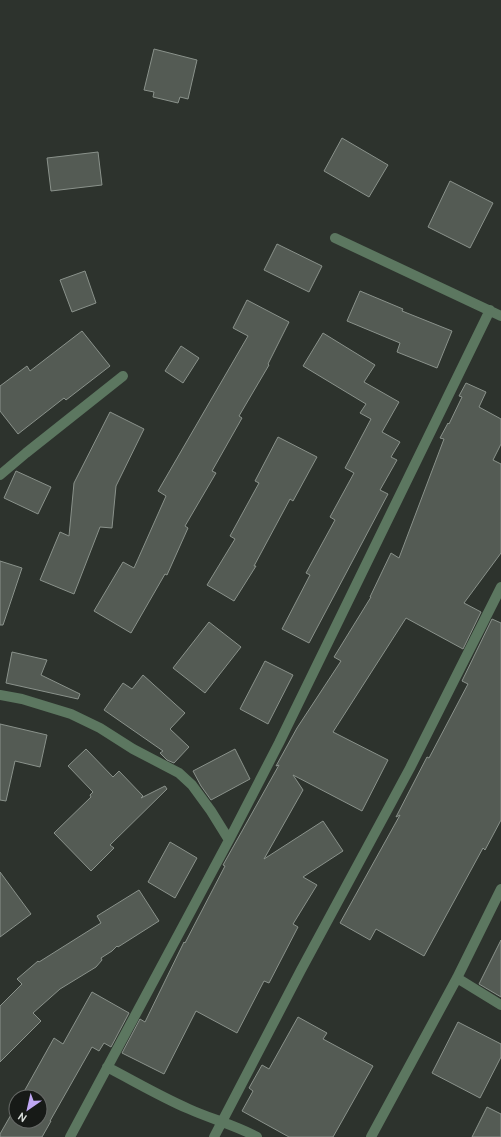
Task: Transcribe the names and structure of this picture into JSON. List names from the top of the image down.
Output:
{
  "north": "bottom left"
}
